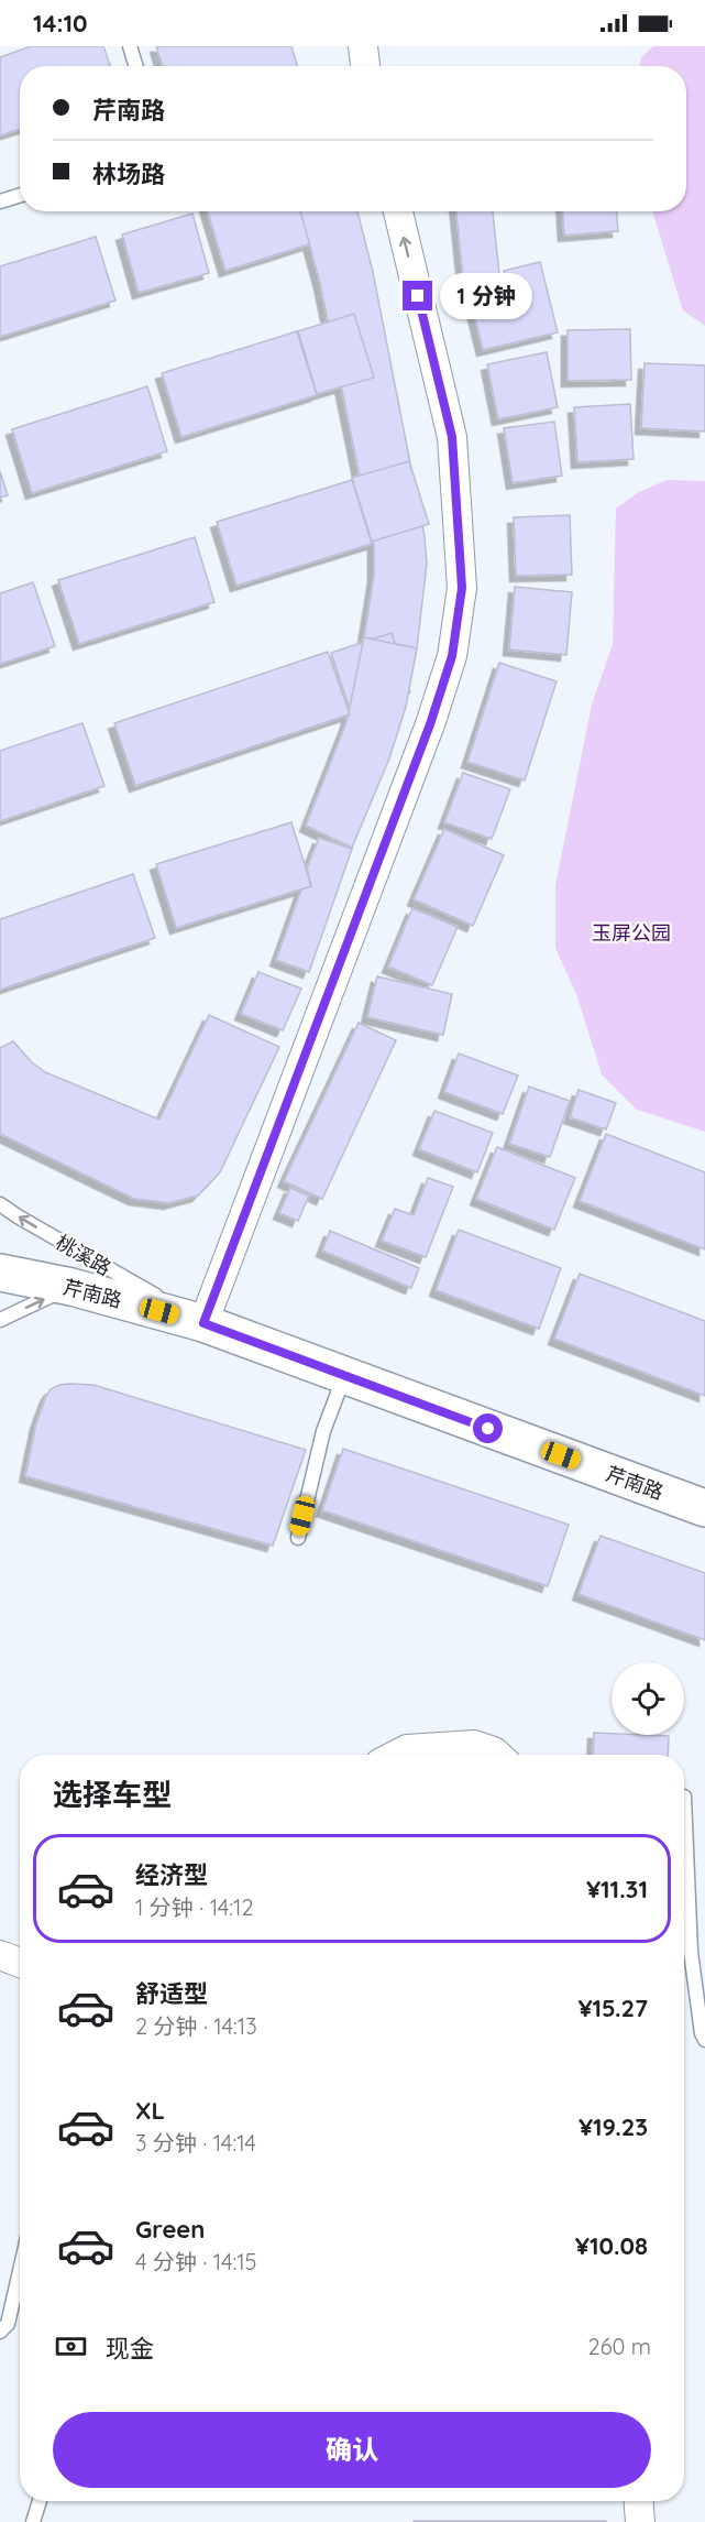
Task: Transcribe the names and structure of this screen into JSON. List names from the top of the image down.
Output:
{
  "streets": {
    "main road": ["芹南路"],
    "lane": ["桃溪路"]
  },
  "crossings": [
    ["桃溪路", "芹南路"]
  ],
  "one_way": ["桃溪路"],
  "parks": ["玉屏公园"],
  "page": {
    "status": "14:10",
    "banner": ["芹南路", "林场路"],
    "bubble": "1 分钟",
    "heading": "选择车型",
    "list": [
      {
        "name": "经济型",
        "note": "1 分钟 · 14:12",
        "value": "¥11.31"
      },
      {
        "name": "舒适型",
        "note": "2 分钟 · 14:13",
        "value": "¥15.27"
      },
      {
        "name": "XL",
        "note": "3 分钟 · 14:14",
        "value": "¥19.23"
      },
      {
        "name": "Green",
        "note": "4 分钟 · 14:15",
        "value": "¥10.08"
      }
    ],
    "pay": ["现金", "260 m"],
    "buttons": "确认"
  }
}
